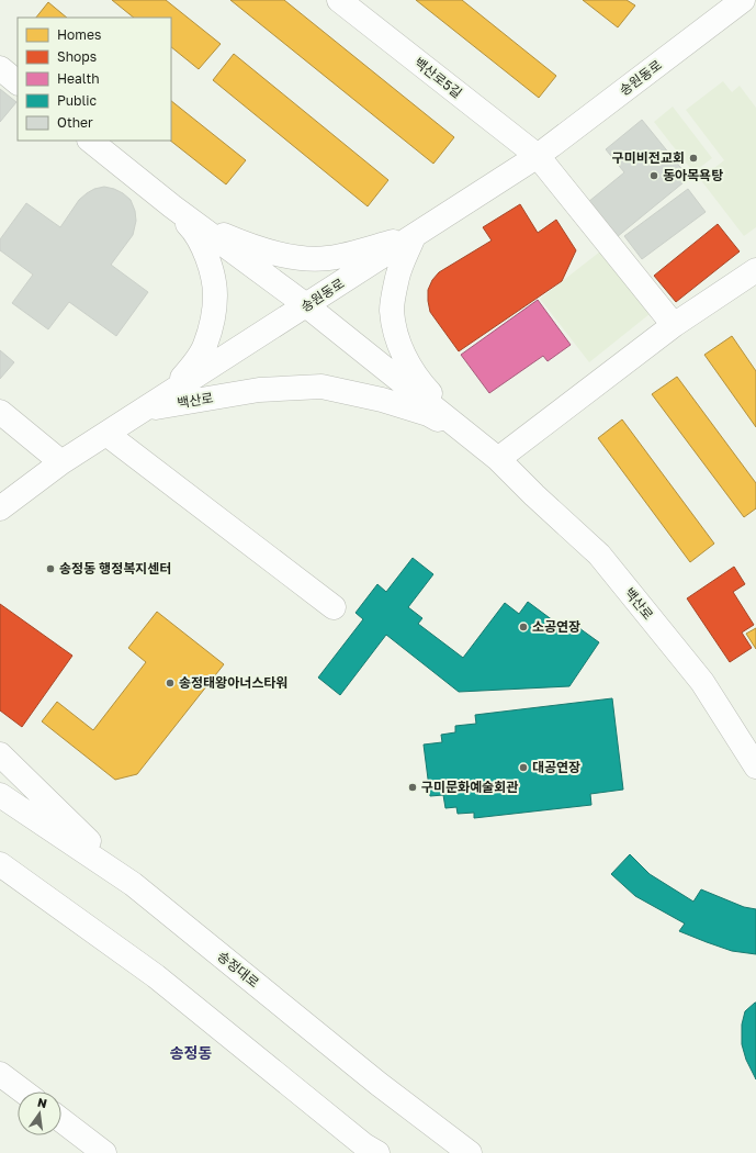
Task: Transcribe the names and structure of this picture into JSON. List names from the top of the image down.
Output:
{
  "streets": {
    "street": [
      "백산로5길",
      "송원동로",
      "백산로",
      "송정대로"
    ]
  },
  "crossings": [
    ["백산로5길", "송원동로"],
    ["송원동로", "백산로"]
  ],
  "districts": ["송정동"],
  "places": [
    "구미비전교회",
    "동아목욕탕",
    "송정동 행정복지센터",
    "소공연장",
    "송정태왕아너스타워",
    "대공연장",
    "구미문화예술회관"
  ],
  "legend": [
    "Homes",
    "Shops",
    "Health",
    "Public",
    "Other"
  ],
  "north": "top"
}
